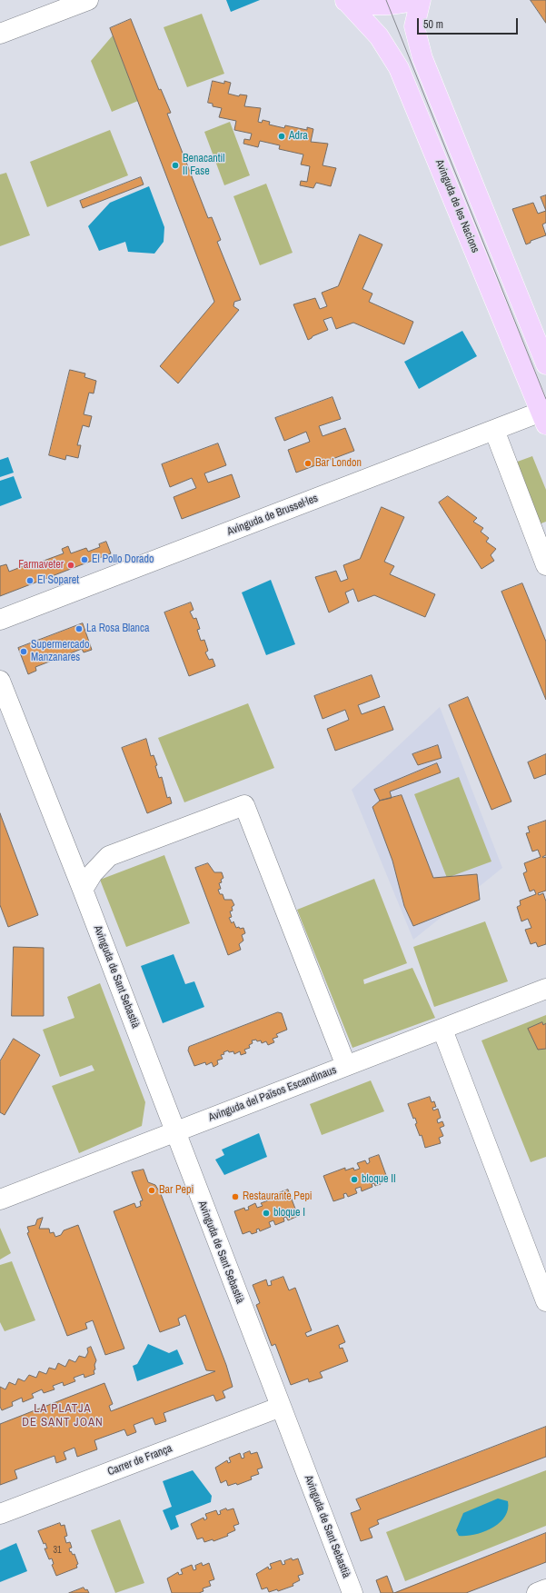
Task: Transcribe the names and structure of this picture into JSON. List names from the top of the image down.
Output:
{
  "streets": {
    "main road": ["Avinguda de les Nacions"],
    "street": [
      "Avinguda de Brussel·les",
      "Avinguda de Sant Sebastià",
      "Avinguda del Països Escandinaus",
      "Carrer de França"
    ]
  },
  "crossings": [
    ["Avinguda de les Nacions", "Avinguda de Brussel·les"],
    ["Avinguda de Sant Sebastià", "Avinguda del Països Escandinaus"],
    ["Avinguda de Sant Sebastià", "Carrer de França"]
  ],
  "districts": ["LA PLATJA DE SANT JOAN"],
  "places": [
    "Adra",
    "Benacantil II Fase",
    "Bar London",
    "El Pollo Dorado",
    "Farmaveter",
    "El Soparet",
    "La Rosa Blanca",
    "Supermercado Manzanares",
    "bloque II",
    "Bar Pepi",
    "Restaurante Pepi",
    "bloque I"
  ],
  "house_numbers": ["31"],
  "scale_bar": "50 m"
}
